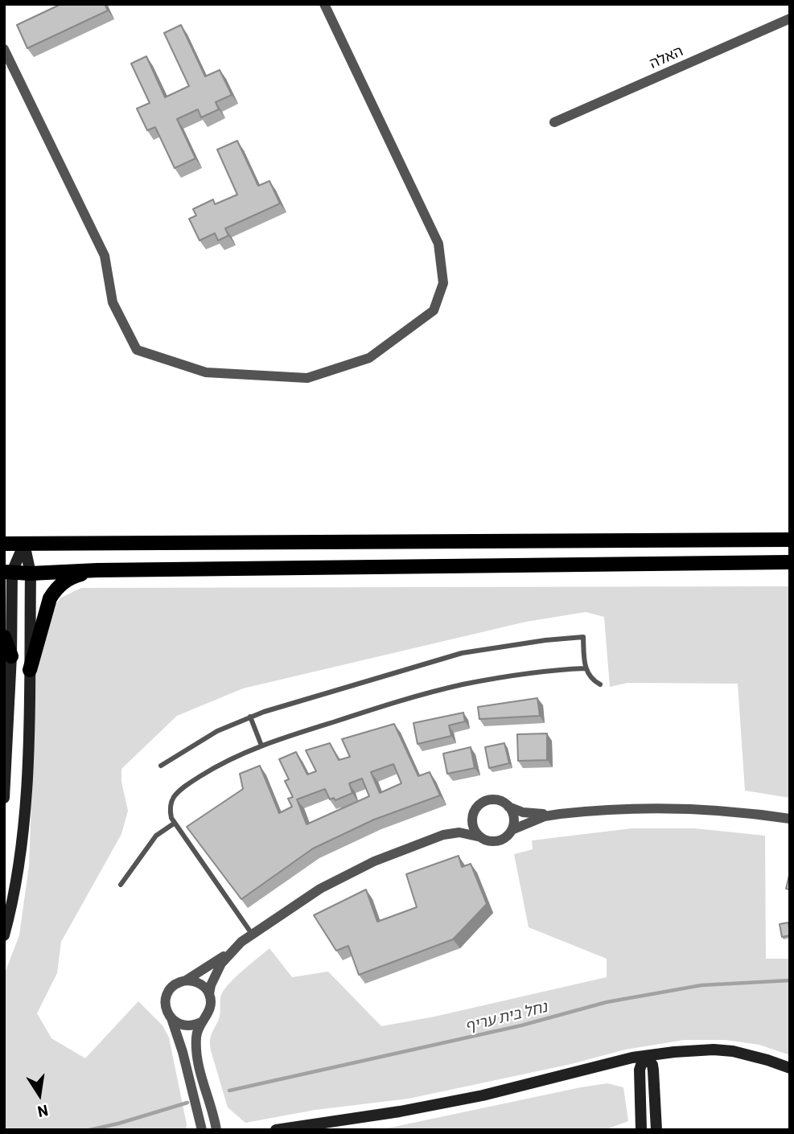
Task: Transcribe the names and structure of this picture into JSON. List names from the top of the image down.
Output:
{
  "streets": {
    "street": ["האלה"]
  },
  "water": ["נחל בית עריף"],
  "north": "bottom"
}
